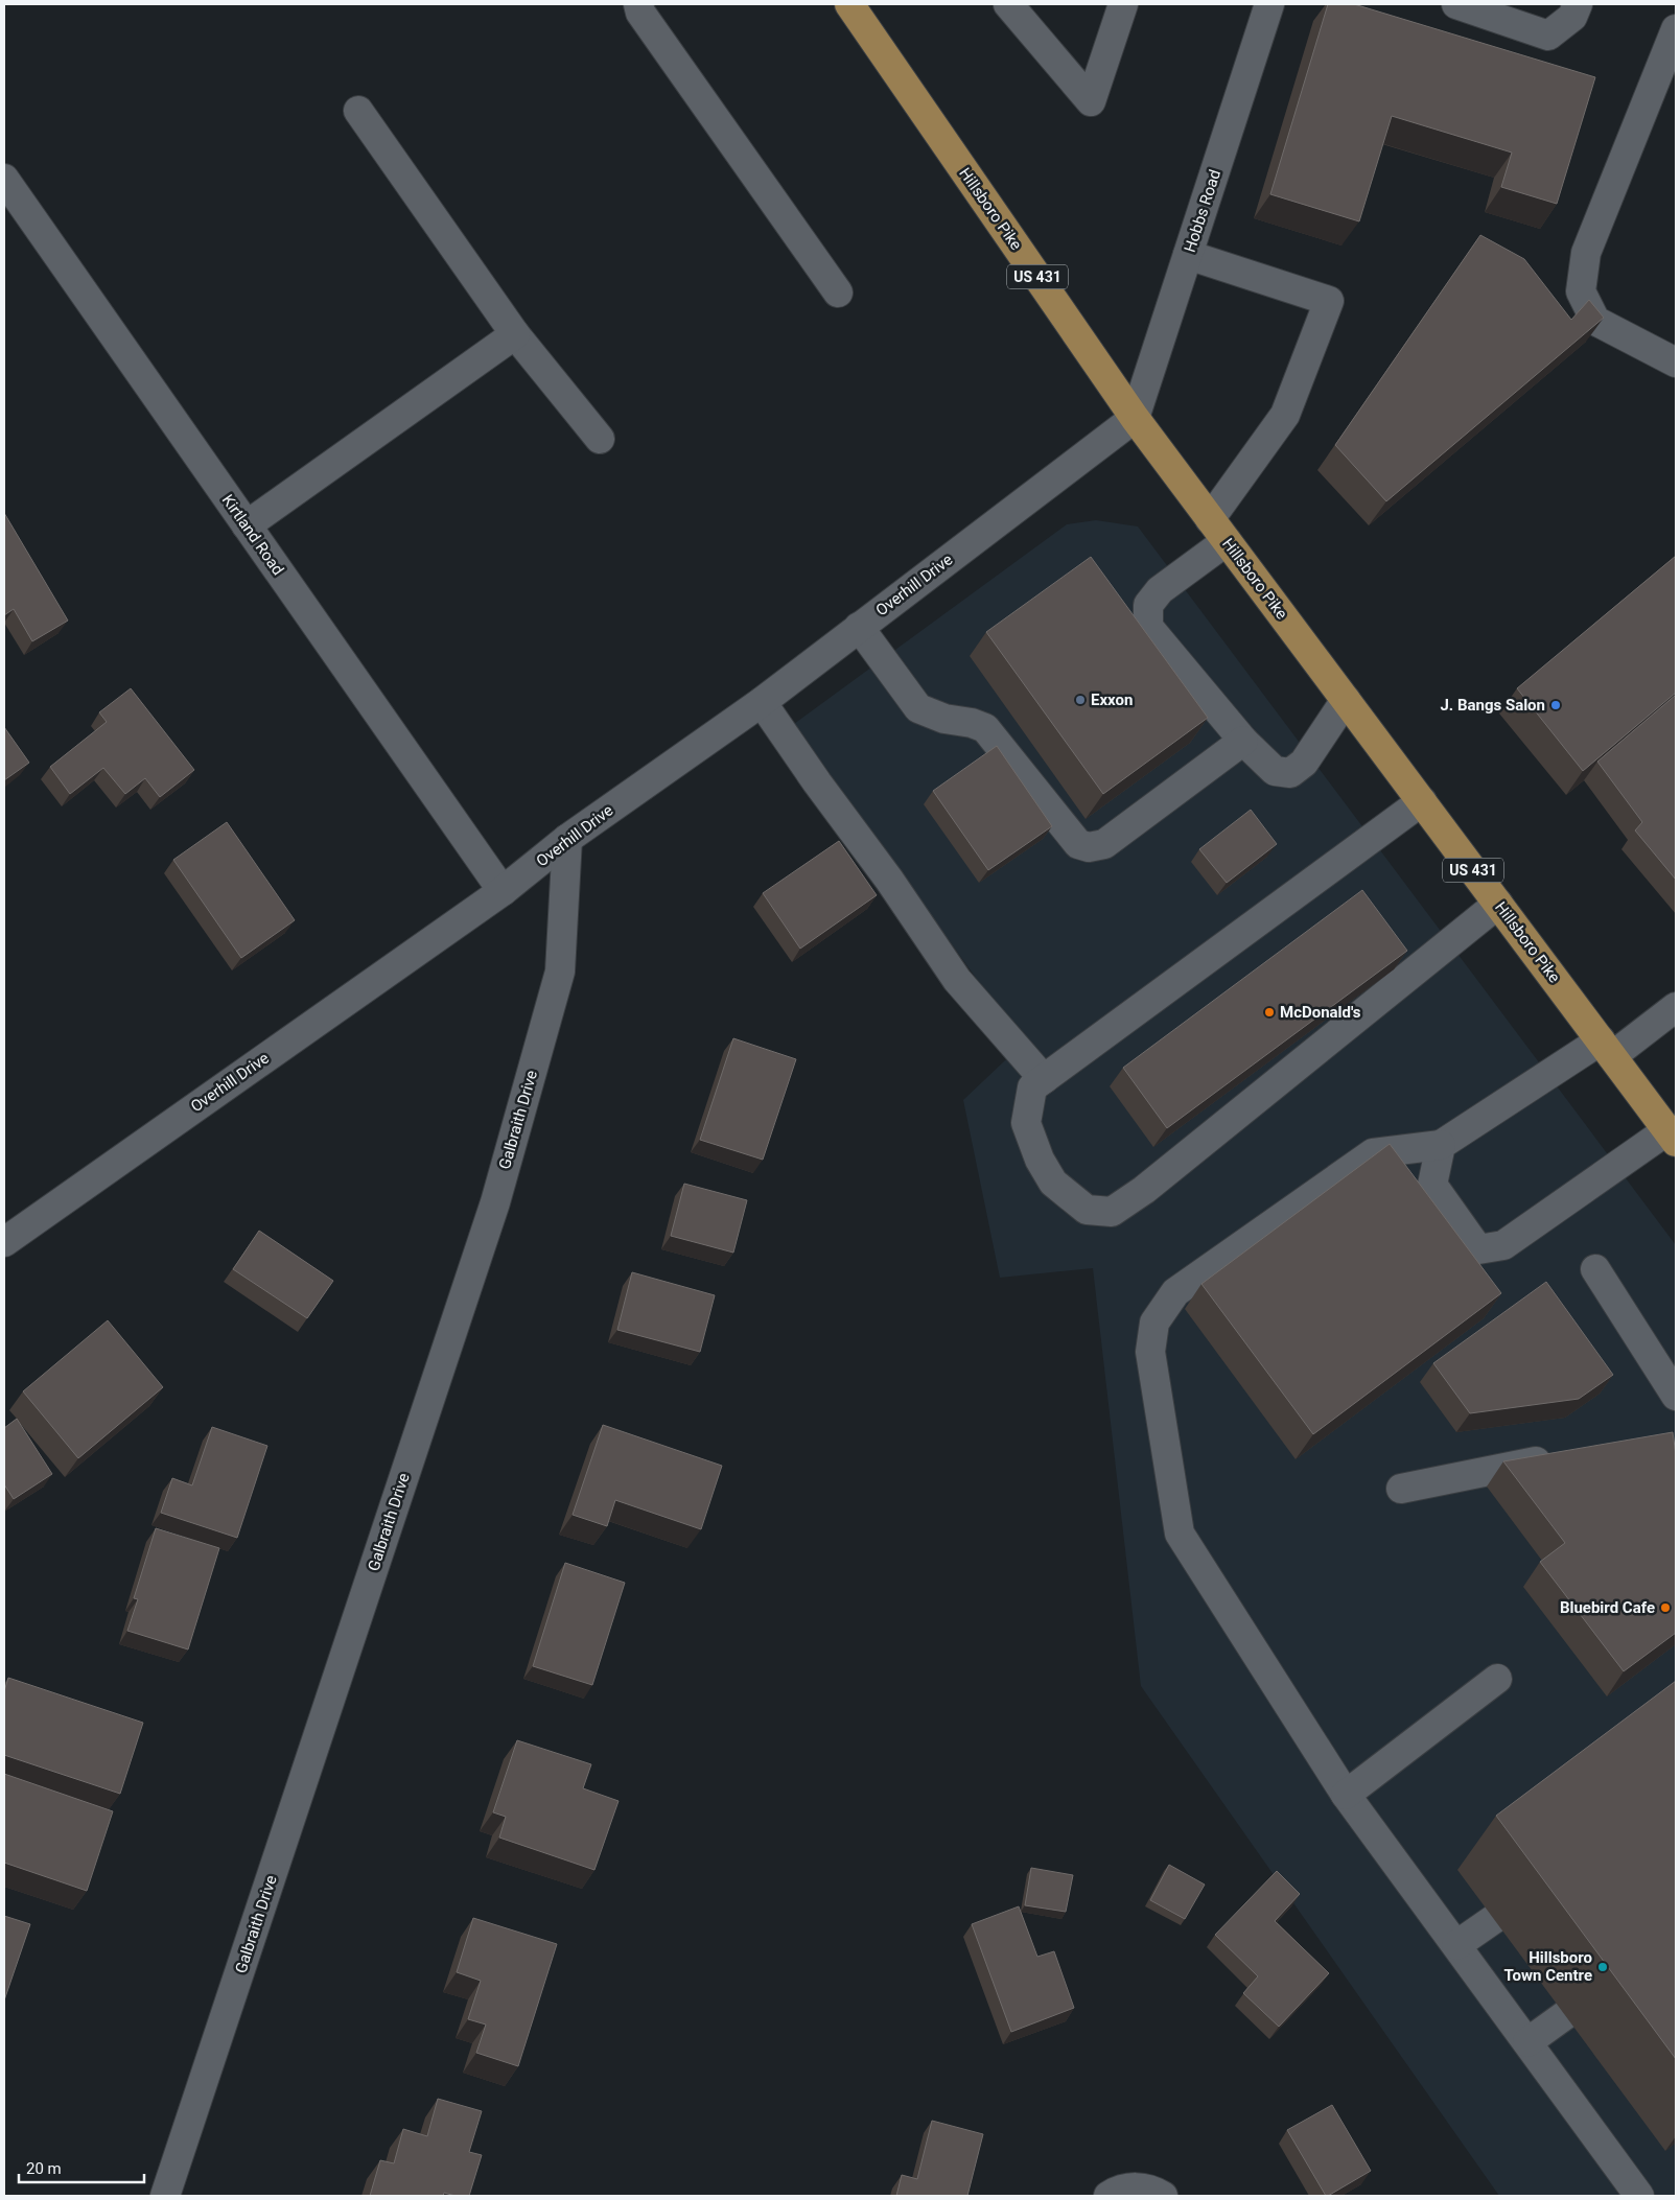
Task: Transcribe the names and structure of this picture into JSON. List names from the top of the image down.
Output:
{
  "streets": {
    "main road": ["Hillsboro Pike", "US 431"],
    "street": [
      "Hobbs Road",
      "Kirtland Road",
      "Overhill Drive",
      "Galbraith Drive"
    ]
  },
  "crossings": [
    ["Hillsboro Pike", "Hobbs Road"],
    ["Hillsboro Pike", "Overhill Drive"],
    ["Hobbs Road", "Overhill Drive"],
    ["Kirtland Road", "Overhill Drive"],
    ["Overhill Drive", "Galbraith Drive"]
  ],
  "places": [
    "Exxon",
    "J. Bangs Salon",
    "McDonald's",
    "Bluebird Cafe",
    "Hillsboro Town Centre"
  ],
  "scale_bar": "20 m"
}
